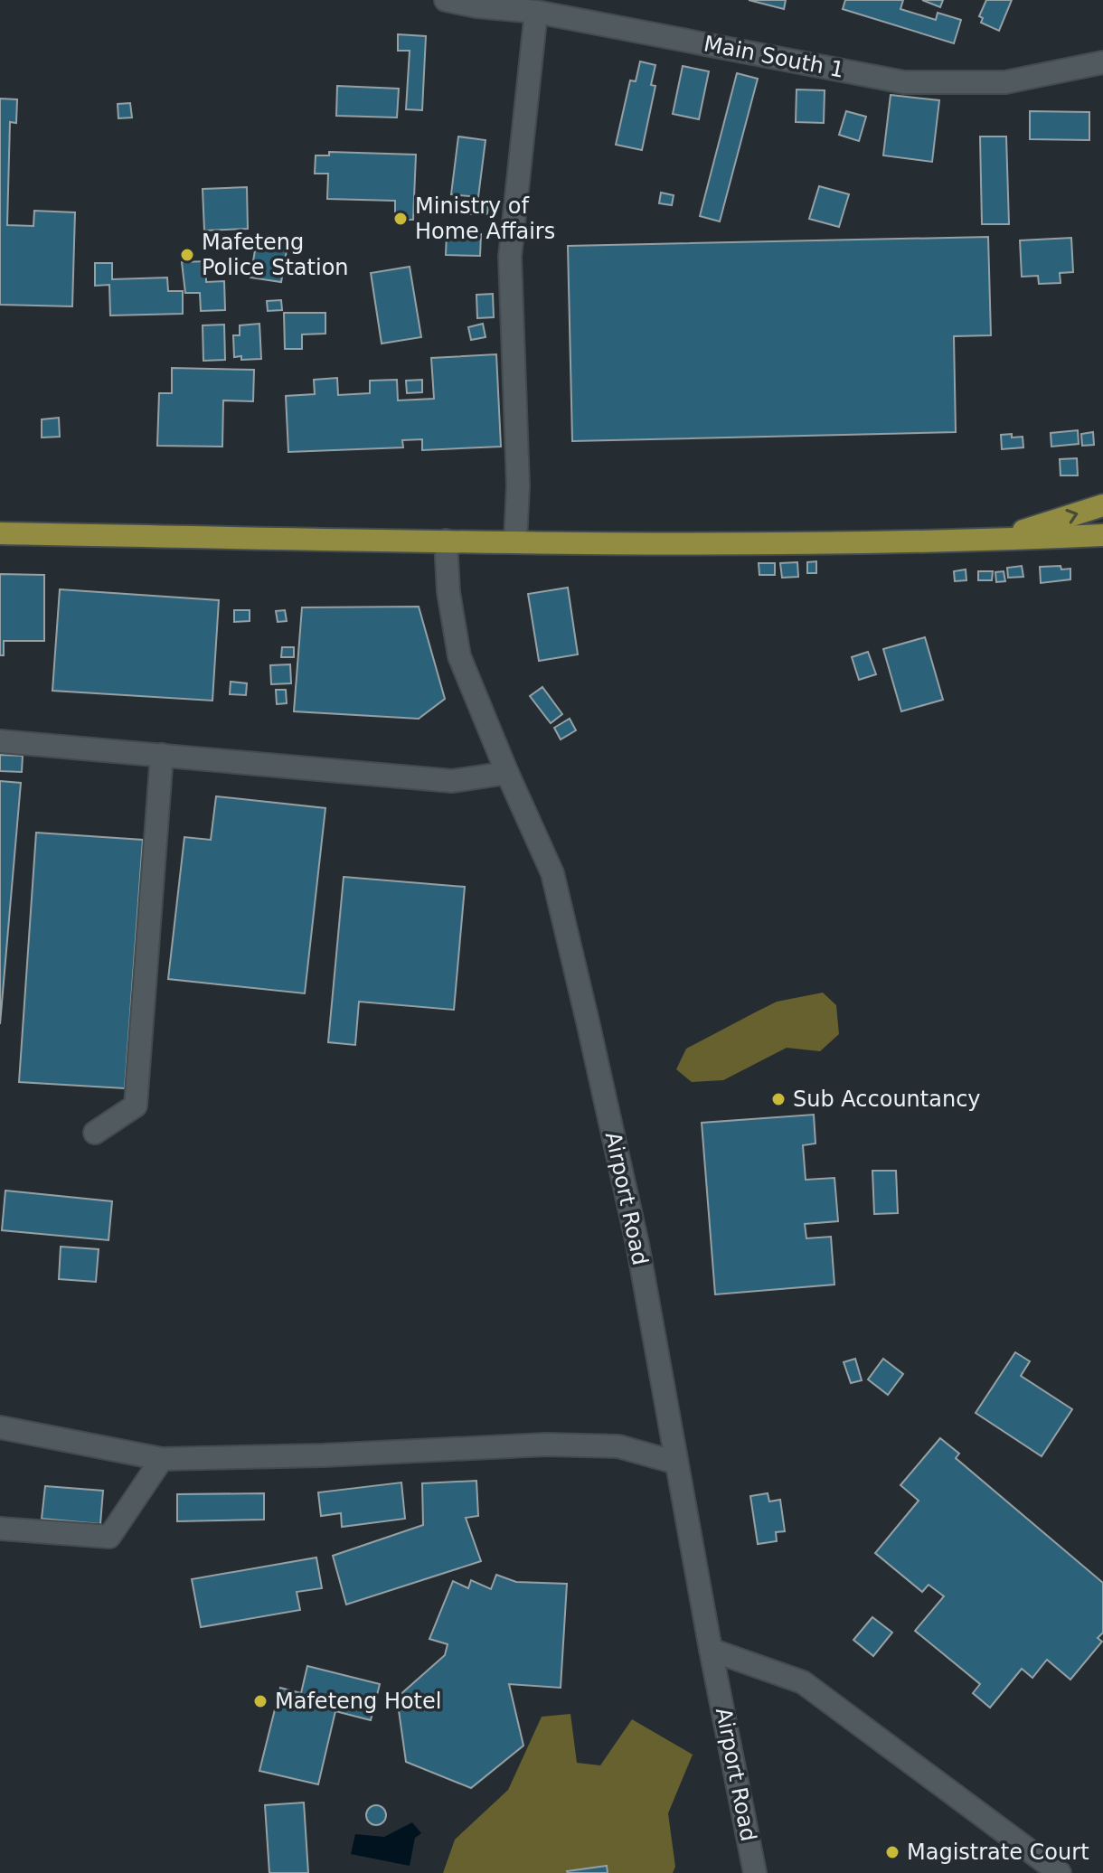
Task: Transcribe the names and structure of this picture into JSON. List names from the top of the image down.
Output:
{
  "streets": {
    "street": ["Main South 1", "Airport Road"]
  },
  "places": [
    "Ministry of Home Affairs",
    "Mafeteng Police Station",
    "Sub Accountancy",
    "Mafeteng Hotel",
    "Magistrate Court"
  ]
}
